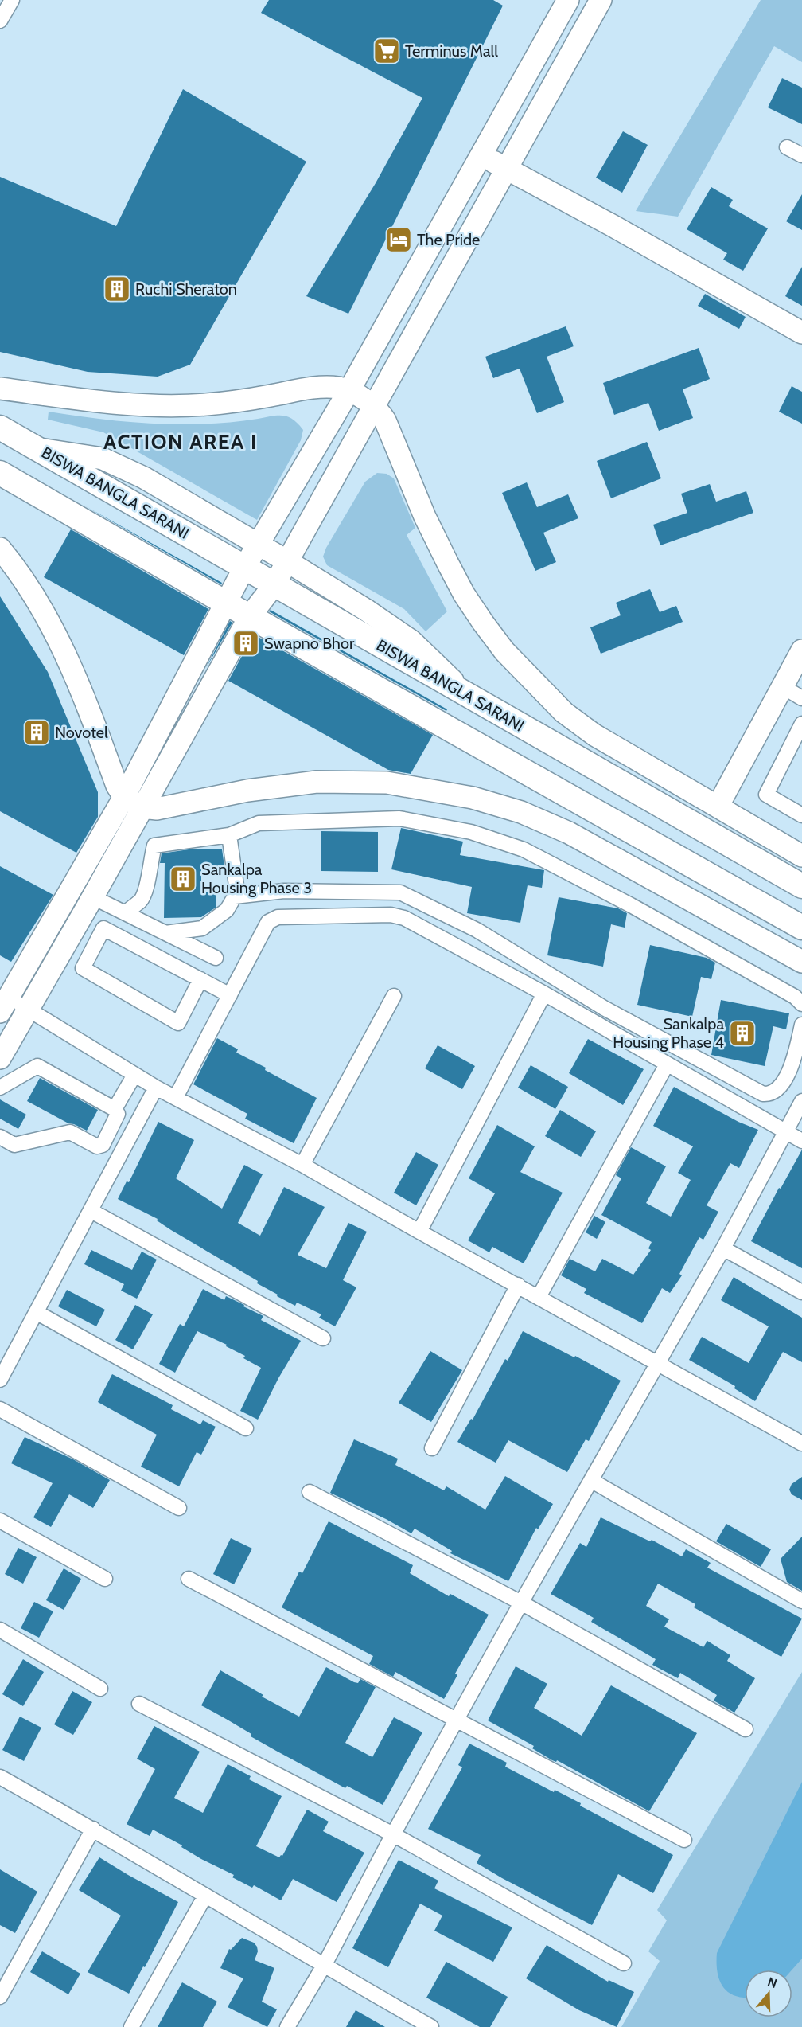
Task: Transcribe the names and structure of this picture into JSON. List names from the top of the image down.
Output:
{
  "streets": {
    "main road": ["BISWA BANGLA SARANI"]
  },
  "districts": ["ACTION AREA I"],
  "places": {
    "supermarket": ["Terminus Mall"],
    "hotel": ["The Pride"],
    "building": [
      "Ruchi Sheraton",
      "Swapno Bhor",
      "Novotel",
      "Sankalpa Housing Phase 3",
      "Sankalpa Housing Phase 4"
    ]
  },
  "north": "top"
}
